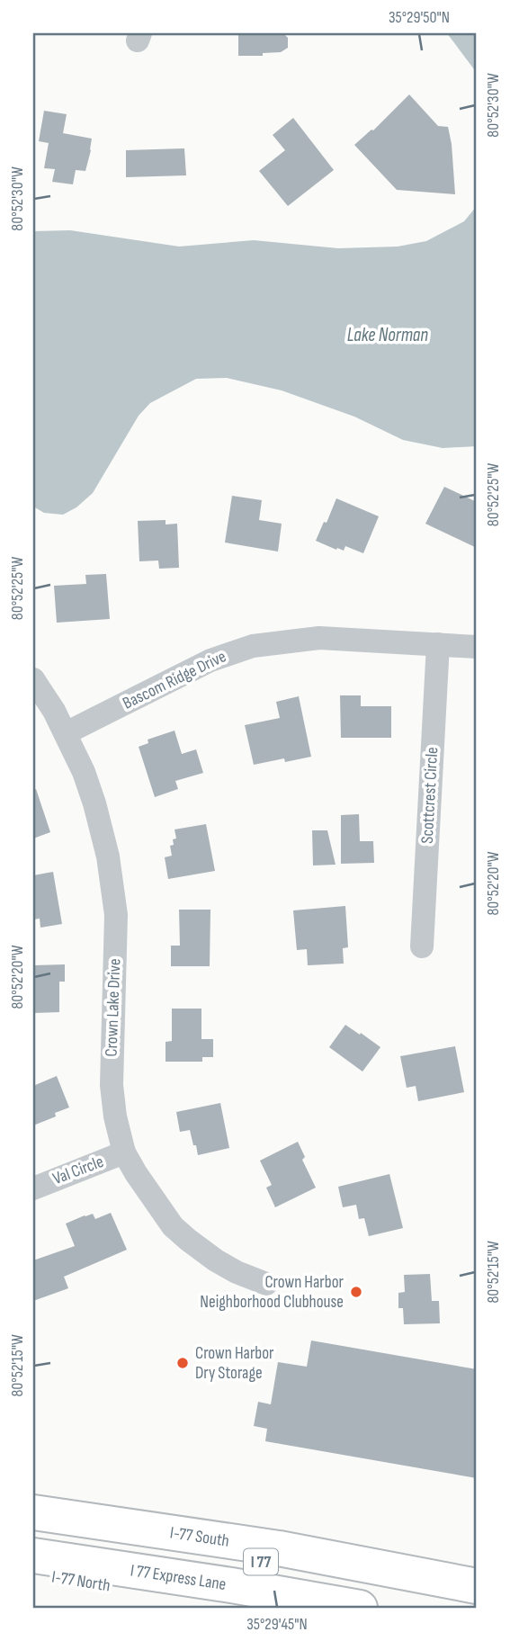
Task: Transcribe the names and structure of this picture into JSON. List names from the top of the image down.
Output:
{
  "streets": {
    "highway": [
      "I-77 South",
      "I 77",
      "I 77 Express Lane",
      "I-77 North"
    ],
    "street": [
      "Bascom Ridge Drive",
      "Scottcrest Circle",
      "Crown Lake Drive",
      "Val Circle"
    ]
  },
  "crossings": [
    ["Bascom Ridge Drive", "Scottcrest Circle"],
    ["Bascom Ridge Drive", "Crown Lake Drive"],
    ["Crown Lake Drive", "Val Circle"],
    ["I-77 South", "I 77 Express Lane"]
  ],
  "water": ["Lake Norman"],
  "places": ["Crown Harbor Neighborhood Clubhouse", "Crown Harbor Dry Storage"],
  "coordinates": [
    "35°29'50\"N",
    "80°52'30\"W",
    "80°52'25\"W",
    "80°52'20\"W",
    "80°52'15\"W",
    "35°29'45\"N"
  ]
}
